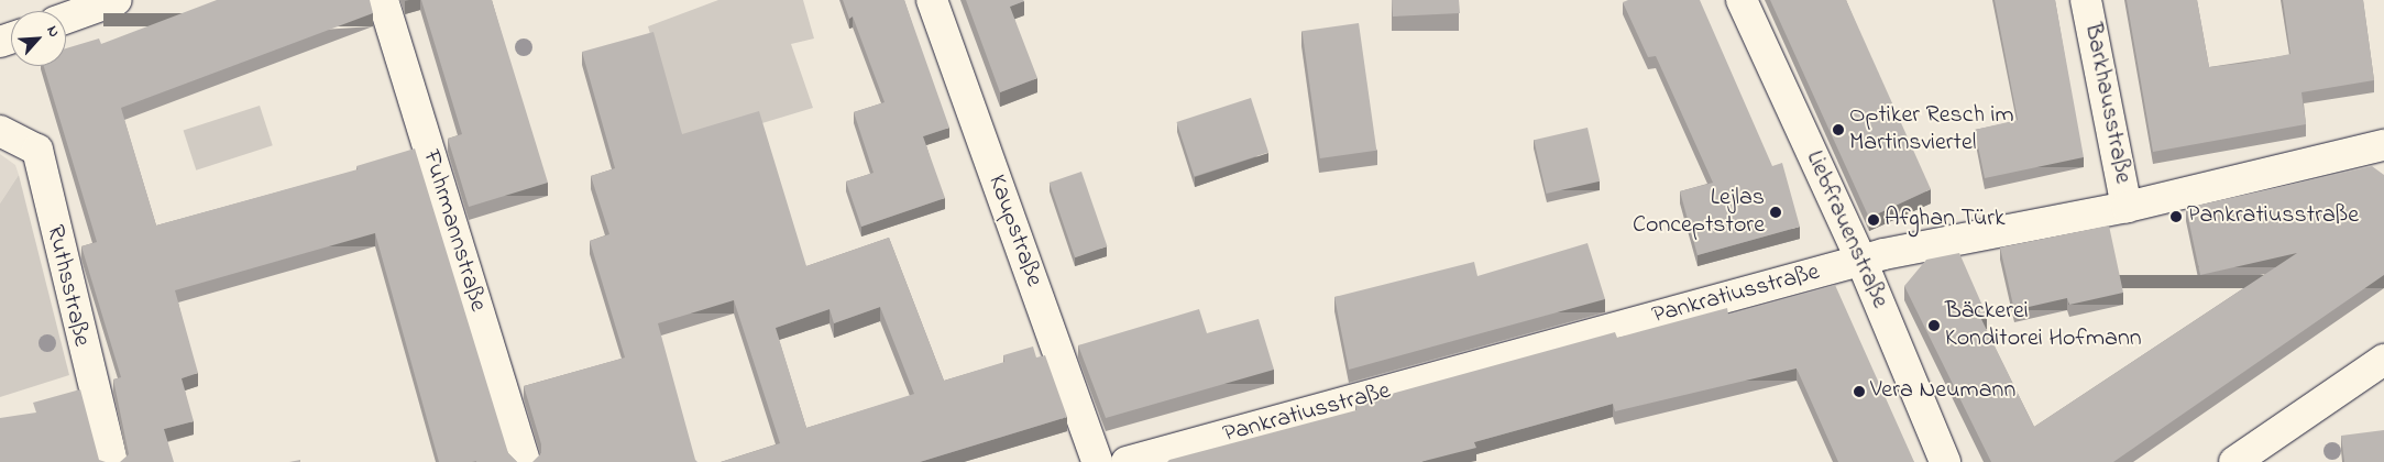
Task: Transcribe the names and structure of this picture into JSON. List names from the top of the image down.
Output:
{
  "streets": {
    "street": [
      "Barkhausstraße",
      "Liebfrauenstraße",
      "Fuhrmannstraße",
      "Kaupstraße",
      "Ruthsstraße",
      "Pankratiusstraße"
    ]
  },
  "crossings": [
    ["Barkhausstraße", "Pankratiusstraße"],
    ["Liebfrauenstraße", "Pankratiusstraße"]
  ],
  "places": [
    "Optiker Resch im Martinsviertel",
    "Lejlas Conceptstore",
    "Pankratiusstraße",
    "Afghan Türk",
    "Bäckerei Konditorei Hofmann",
    "Vera Neumann"
  ],
  "north": "top right"
}
